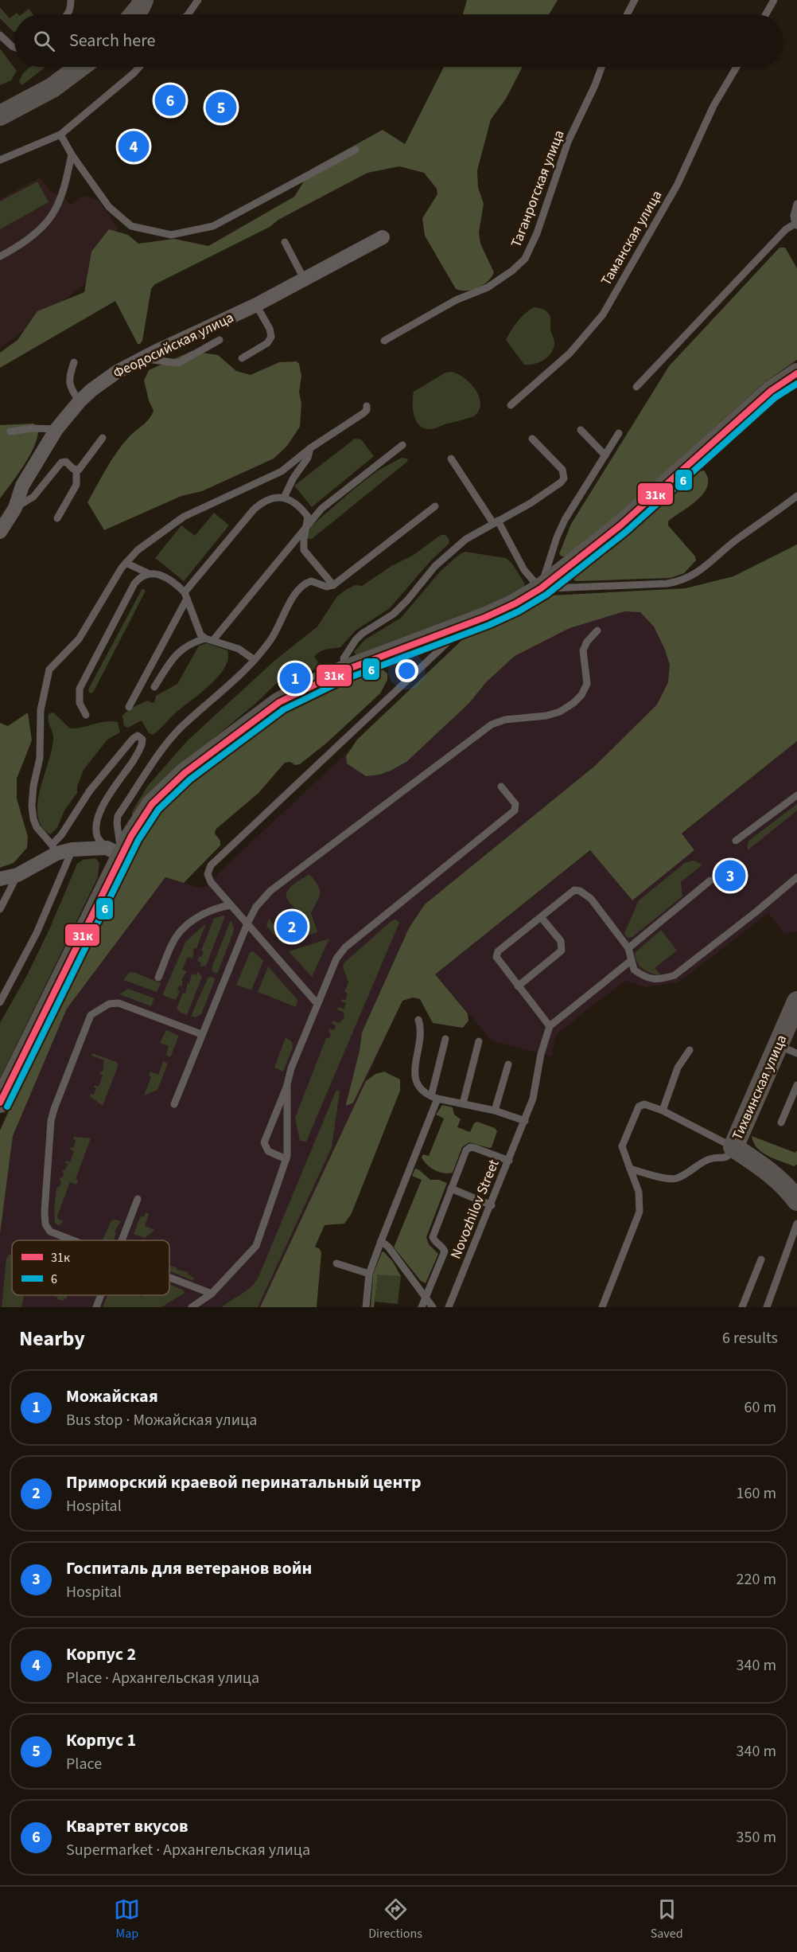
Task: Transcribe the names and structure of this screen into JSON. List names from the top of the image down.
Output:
{
  "streets": {
    "main road": ["Тихвинская улица"],
    "street": ["Феодосийская улица"],
    "lane": ["Таганрогская улица", "Таманская улица", "Novozhilov Street"]
  },
  "lines": ["transit line 31к", "transit line 6"],
  "legend": ["31к", "6"],
  "page": {
    "search": "Search here",
    "pins": [
      "6",
      "5",
      "4",
      "1",
      "3",
      "2"
    ],
    "heading": ["Nearby", "6 results"],
    "list": [
      {
        "mark": "1",
        "name": "Можайская",
        "note": "Bus stop · Можайская улица",
        "value": "60 m"
      },
      {
        "mark": "2",
        "name": "Приморский краевой перинатальный центр",
        "note": "Hospital",
        "value": "160 m"
      },
      {
        "mark": "3",
        "name": "Госпиталь для ветеранов войн",
        "note": "Hospital",
        "value": "220 m"
      },
      {
        "mark": "4",
        "name": "Корпус 2",
        "note": "Place · Архангельская улица",
        "value": "340 m"
      },
      {
        "mark": "5",
        "name": "Корпус 1",
        "note": "Place",
        "value": "340 m"
      },
      {
        "mark": "6",
        "name": "Квартет вкусов",
        "note": "Supermarket · Архангельская улица",
        "value": "350 m"
      }
    ],
    "nav": ["Map", "Directions", "Saved"]
  }
}
